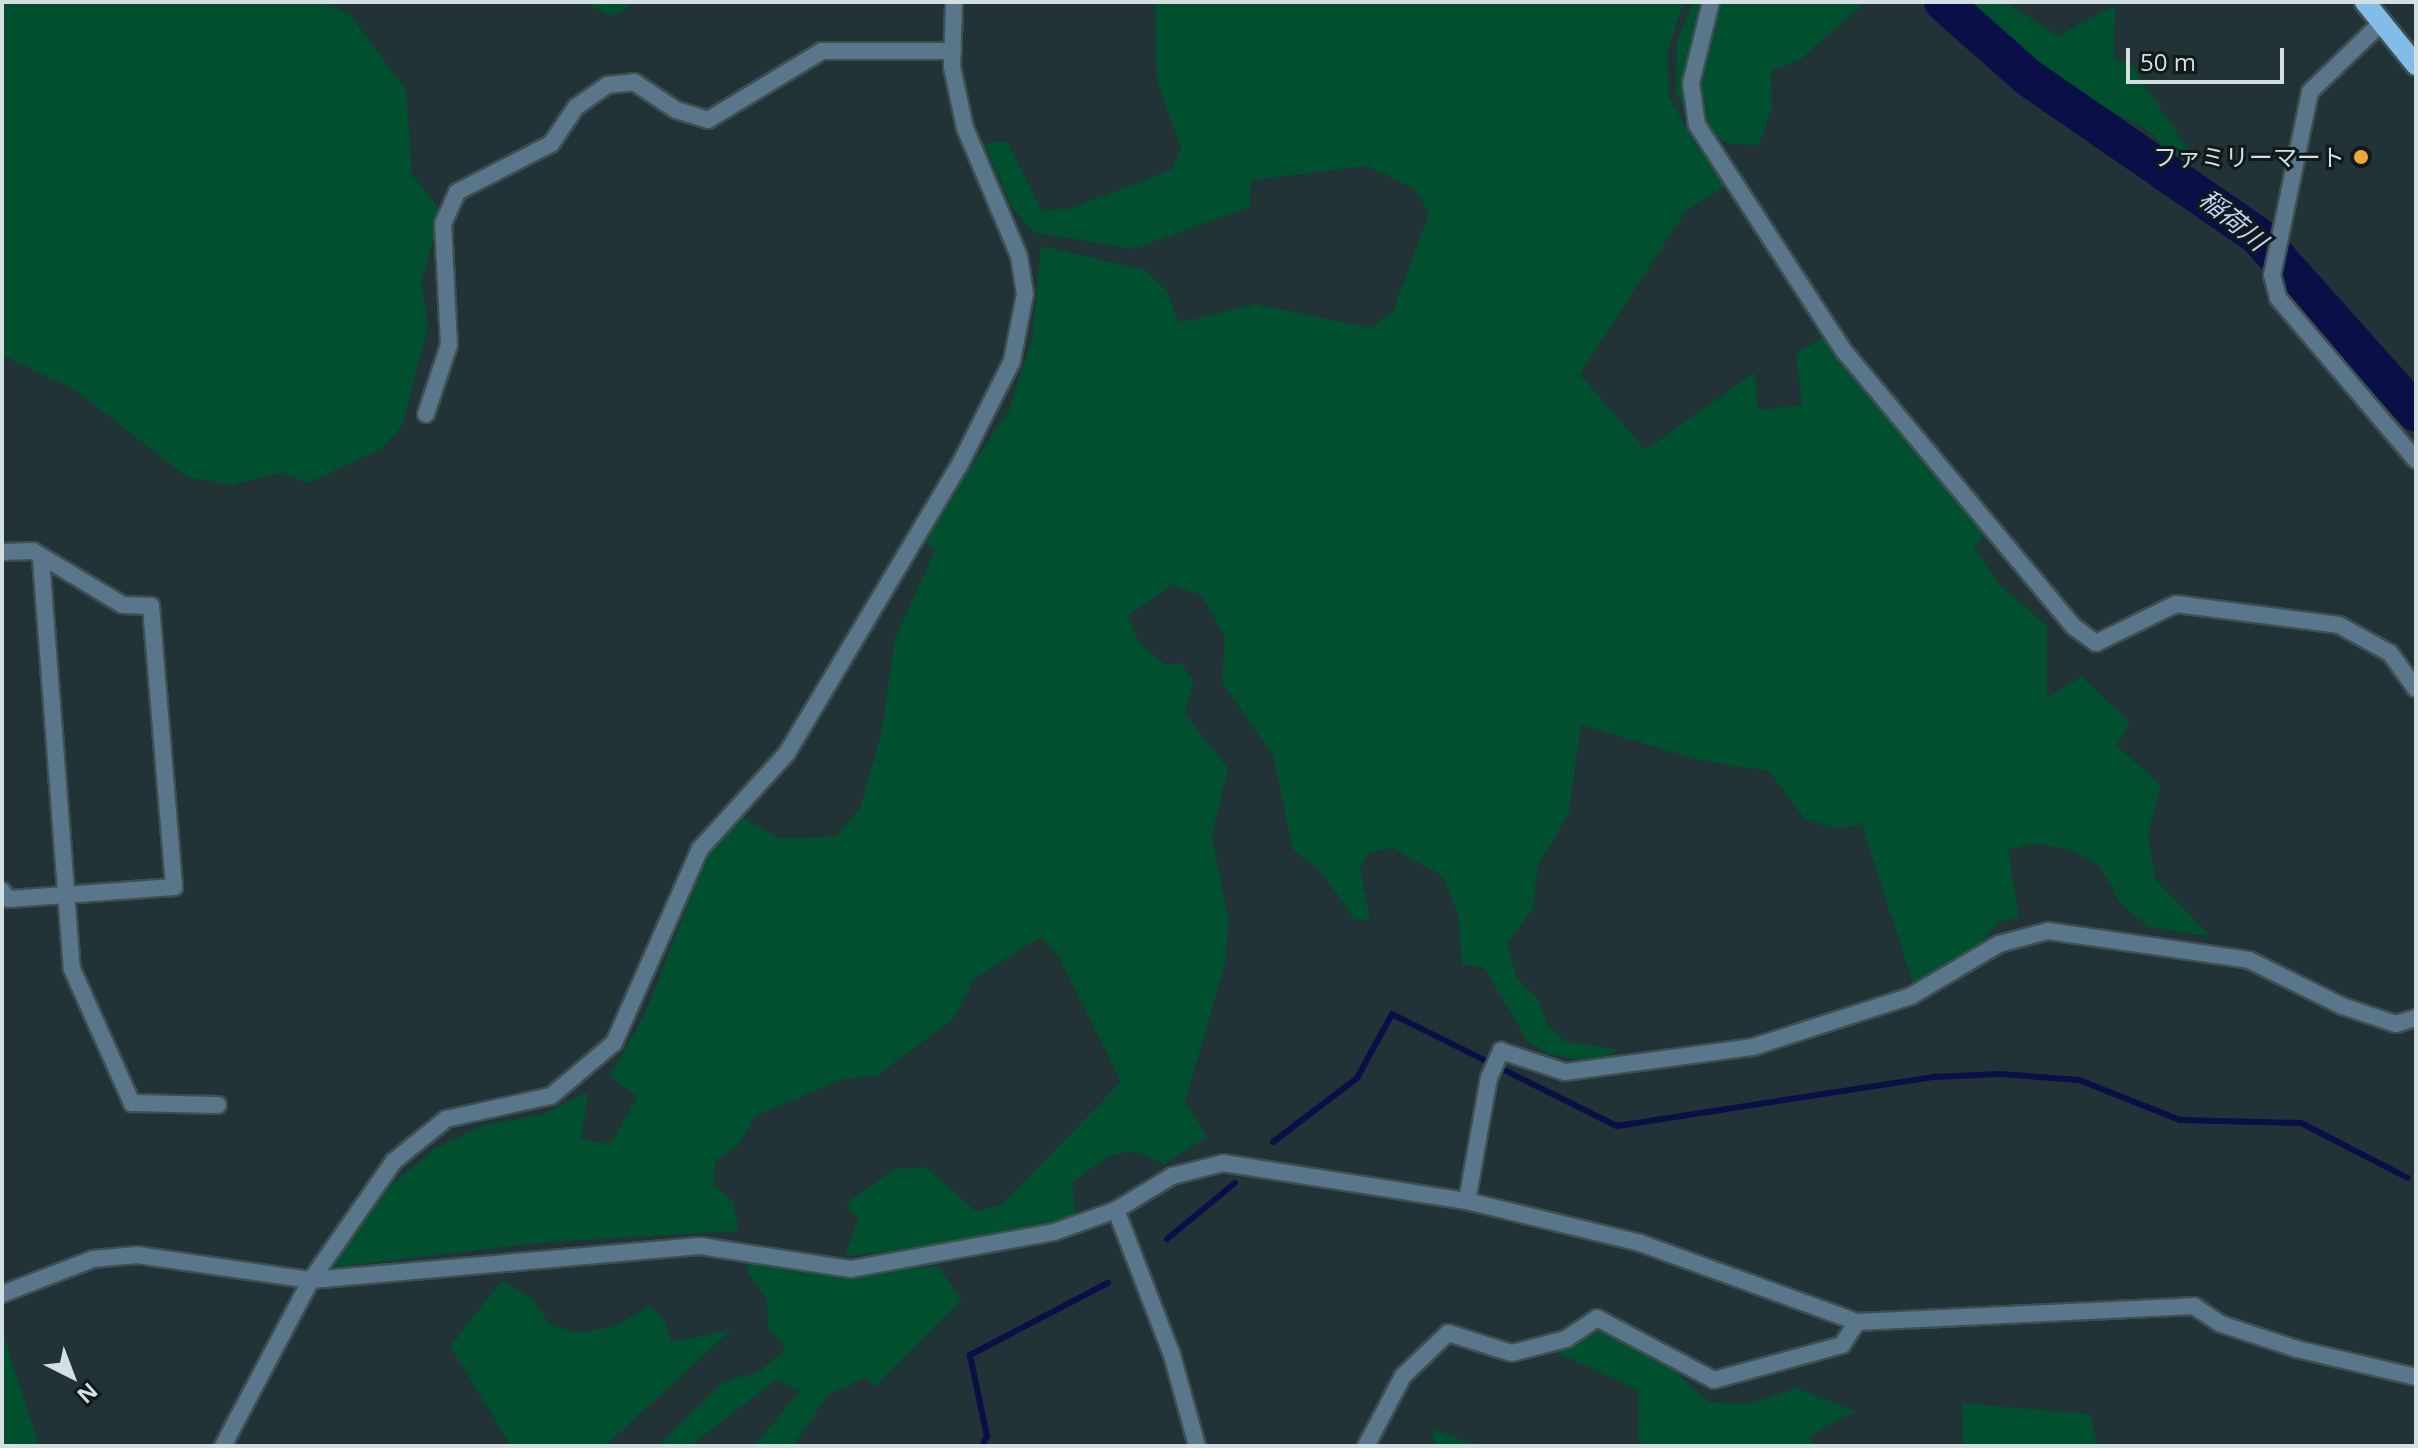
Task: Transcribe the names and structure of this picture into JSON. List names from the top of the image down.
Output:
{
  "water": ["稲荷川"],
  "places": ["ファミリーマート"],
  "scale_bar": "50 m",
  "north": "bottom right"
}
